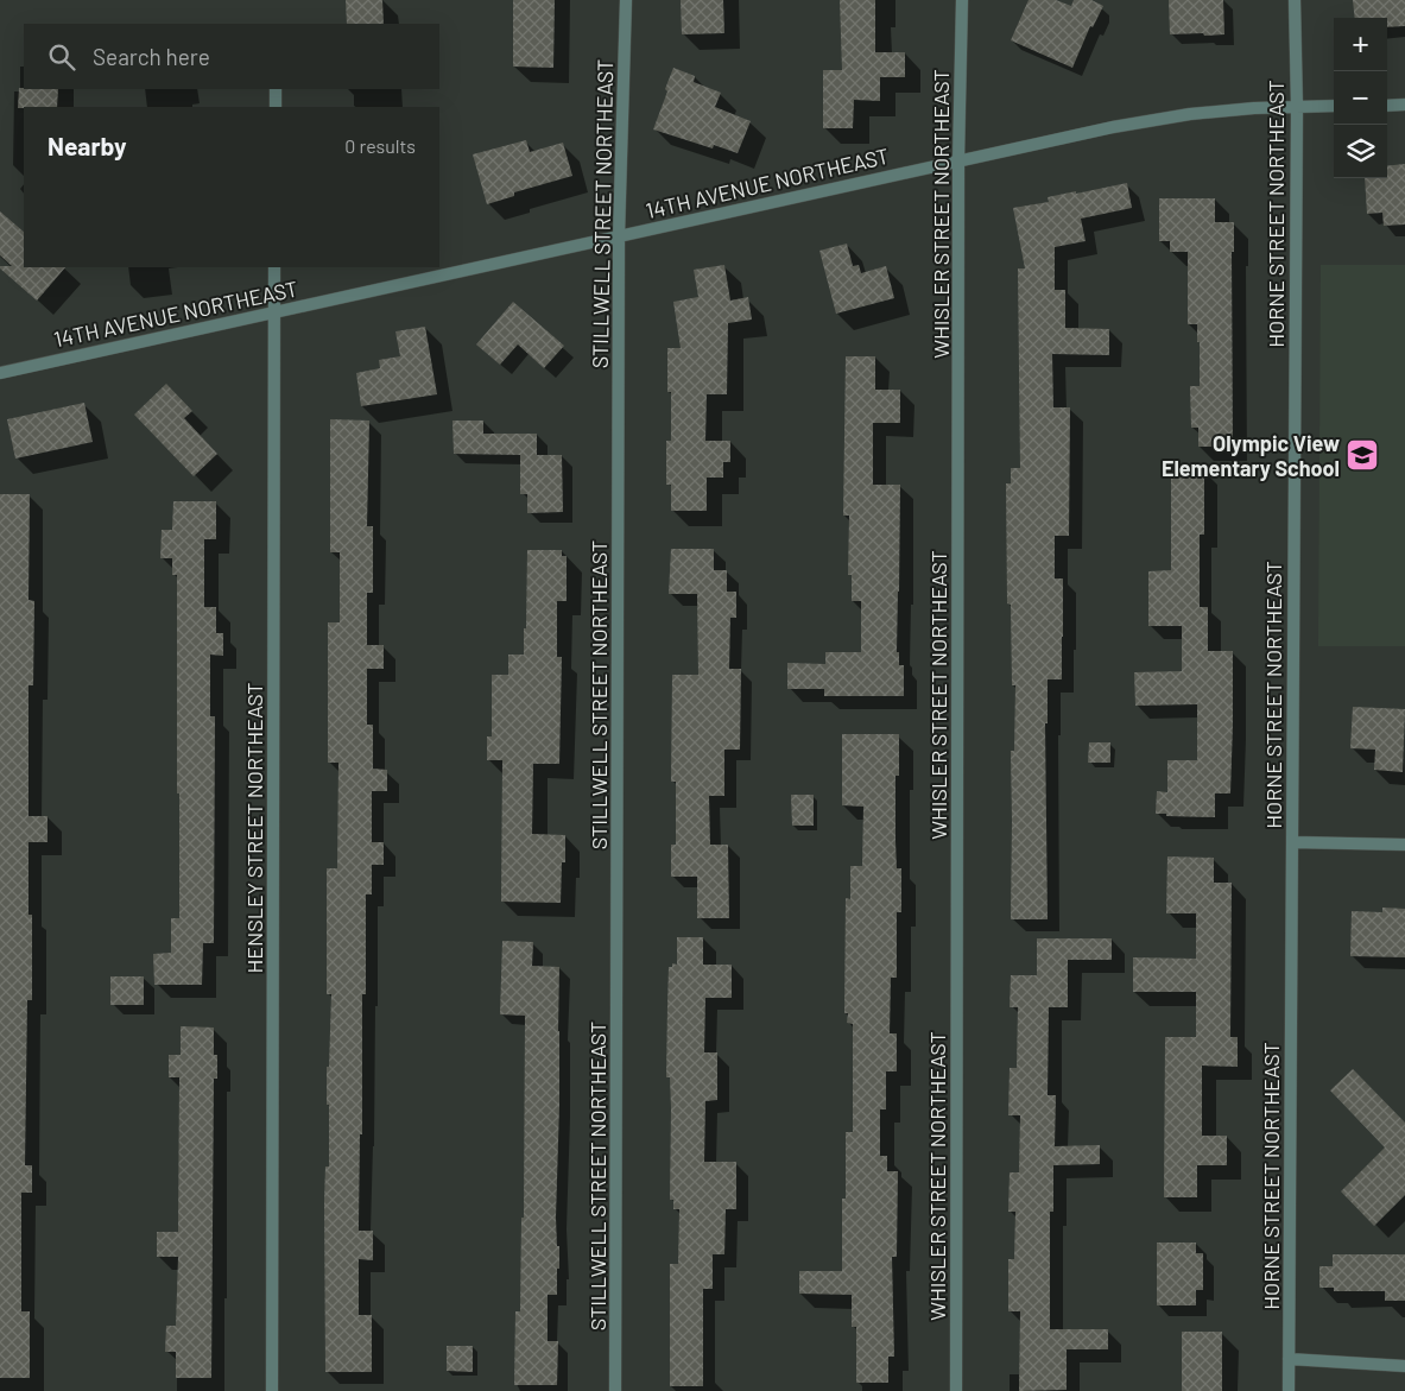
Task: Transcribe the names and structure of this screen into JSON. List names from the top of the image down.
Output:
{
  "streets": {
    "street": [
      "14TH AVENUE NORTHEAST",
      "STILLWELL STREET NORTHEAST",
      "WHISLER STREET NORTHEAST",
      "HORNE STREET NORTHEAST",
      "HENSLEY STREET NORTHEAST"
    ]
  },
  "crossings": [
    ["14TH AVENUE NORTHEAST", "STILLWELL STREET NORTHEAST"],
    ["14TH AVENUE NORTHEAST", "WHISLER STREET NORTHEAST"],
    ["14TH AVENUE NORTHEAST", "HORNE STREET NORTHEAST"],
    ["14TH AVENUE NORTHEAST", "HENSLEY STREET NORTHEAST"]
  ],
  "places": {
    "school or university": ["Olympic View Elementary School"]
  },
  "page": {
    "map_buttons": ["+", "−"],
    "search": "Search here",
    "heading": ["Nearby", "0 results"]
  }
}
